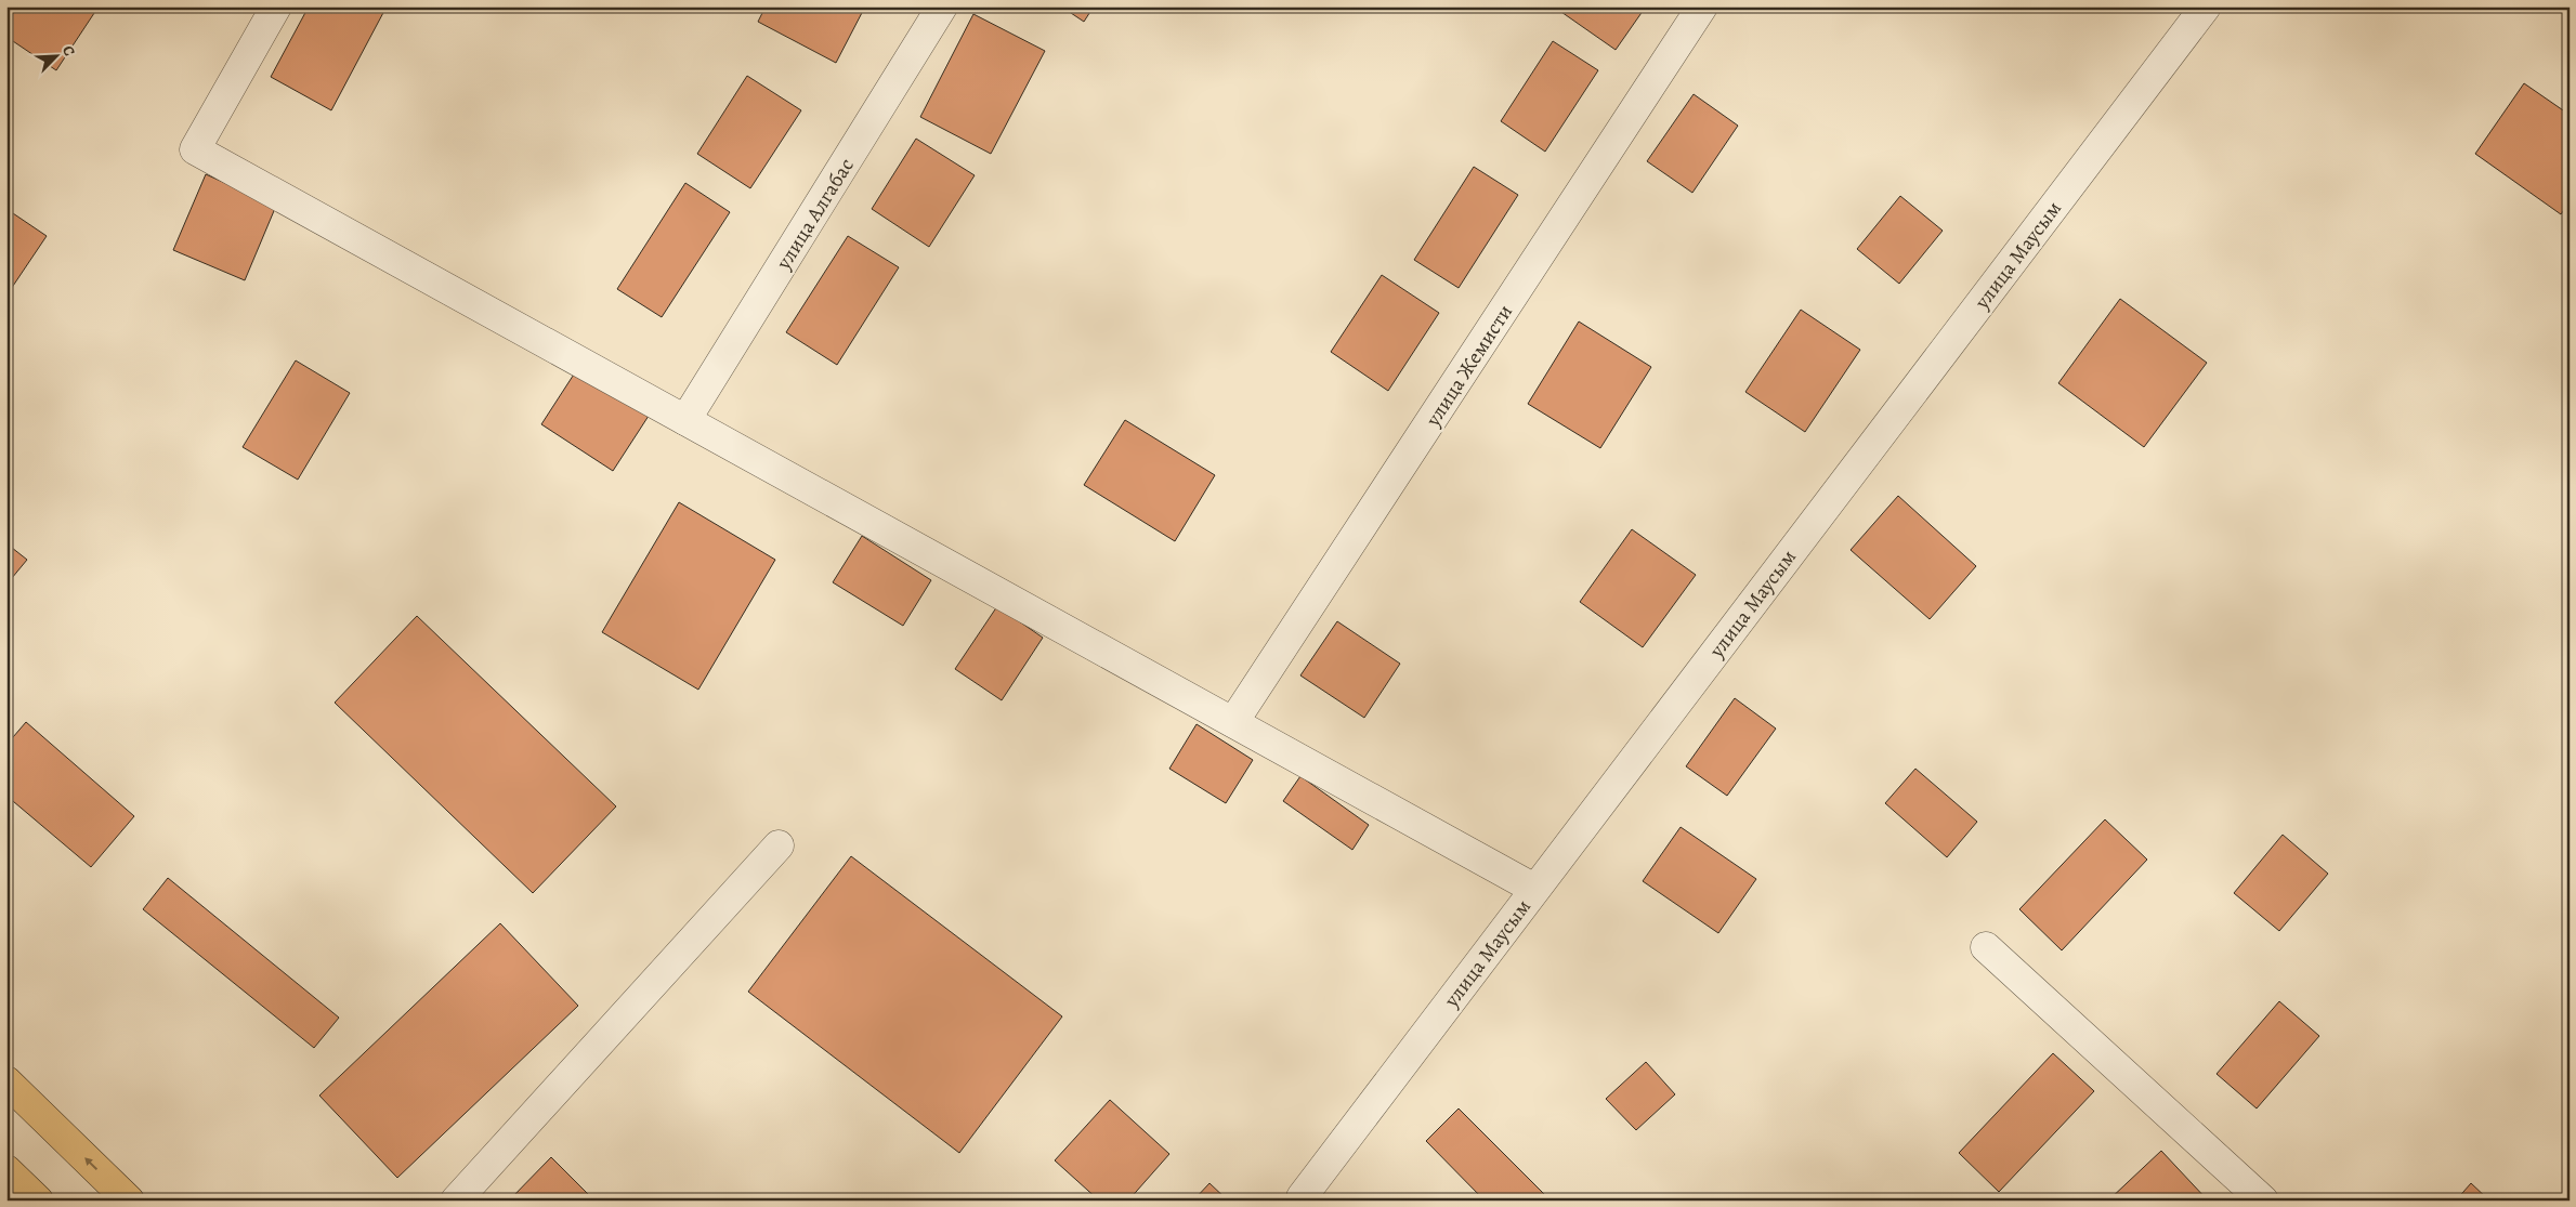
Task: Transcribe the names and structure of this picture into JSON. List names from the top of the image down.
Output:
{
  "streets": {
    "street": ["улица Алгабас", "улица Маусым", "улица Жемисти"]
  },
  "north": "top right"
}
